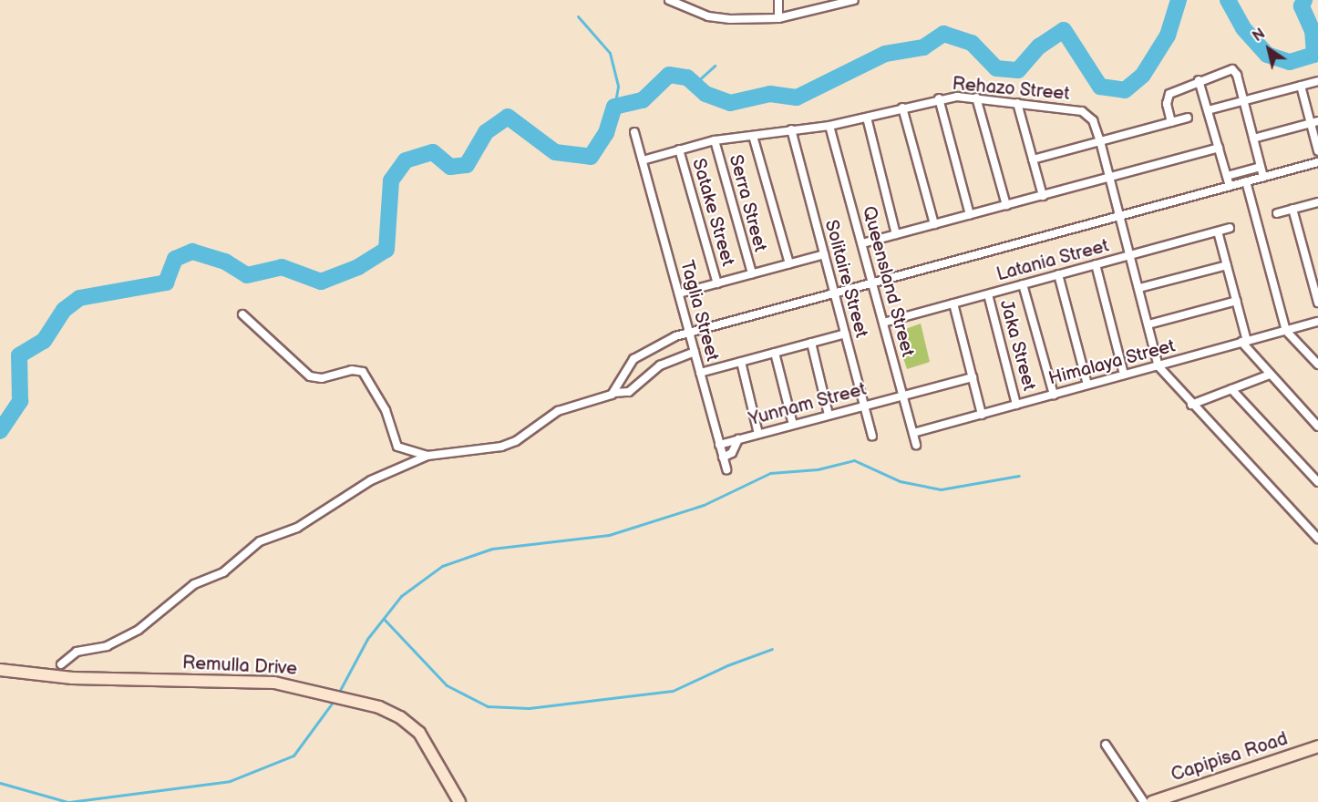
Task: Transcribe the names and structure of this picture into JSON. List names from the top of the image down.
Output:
{
  "streets": {
    "main road": ["Remulla Drive", "Capipisa Road"],
    "street": [
      "Rehazo Street",
      "Serra Street",
      "Satake Street",
      "Latania Street",
      "Solitaire Street",
      "Queensland Street",
      "Taglia Street",
      "Jaka Street",
      "Himalaya Street",
      "Yunnam Street"
    ]
  },
  "crossings": [
    ["Rehazo Street", "Serra Street"],
    ["Rehazo Street", "Satake Street"],
    ["Rehazo Street", "Latania Street"],
    ["Rehazo Street", "Solitaire Street"],
    ["Rehazo Street", "Queensland Street"],
    ["Rehazo Street", "Taglia Street"],
    ["Rehazo Street", "Himalaya Street"],
    ["Latania Street", "Queensland Street"],
    ["Latania Street", "Jaka Street"],
    ["Solitaire Street", "Yunnam Street"],
    ["Queensland Street", "Himalaya Street"],
    ["Queensland Street", "Yunnam Street"],
    ["Taglia Street", "Yunnam Street"],
    ["Jaka Street", "Himalaya Street"]
  ],
  "north": "top left"
}
